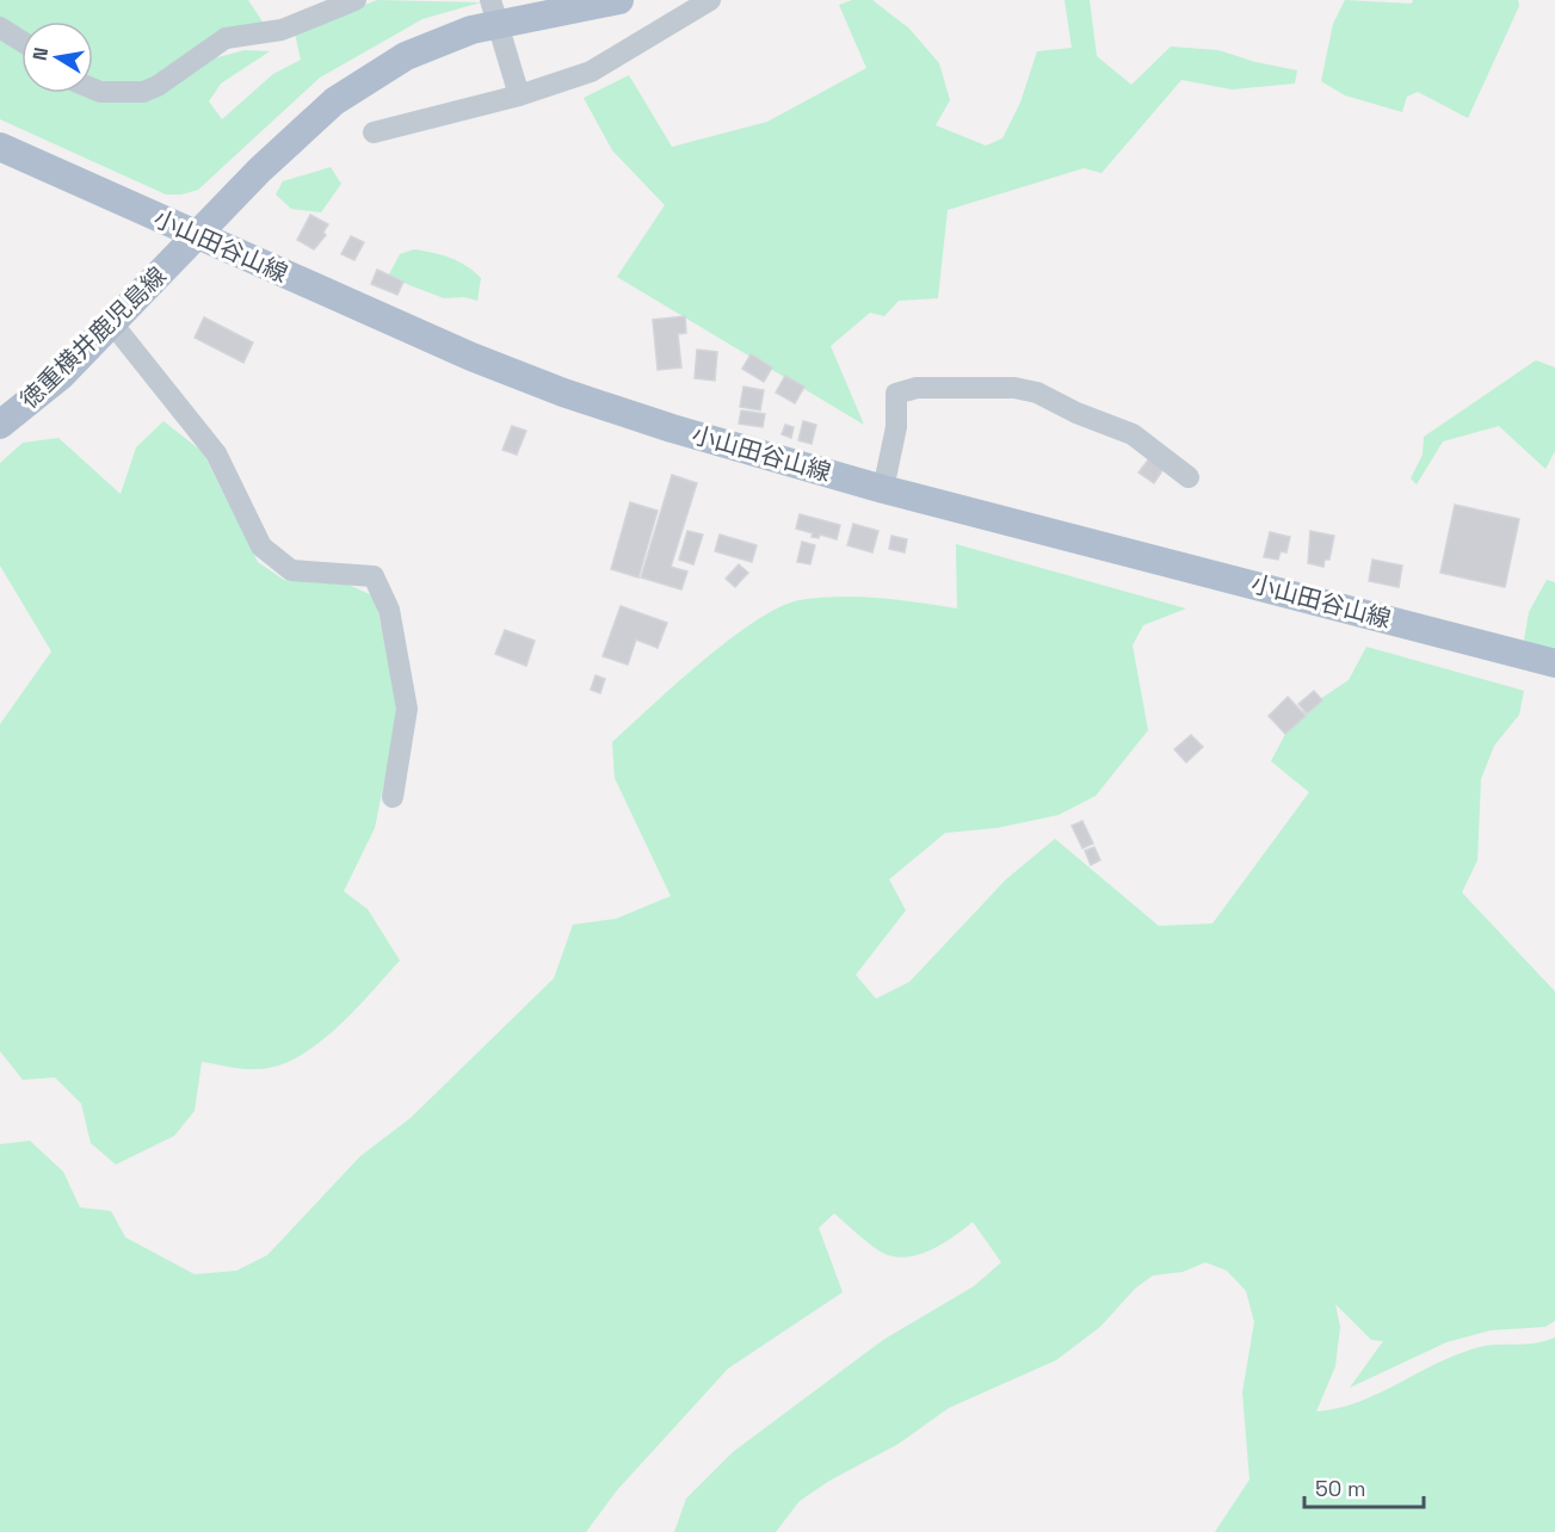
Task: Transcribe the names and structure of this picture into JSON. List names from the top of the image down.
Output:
{
  "streets": {
    "main road": ["小山田谷山線", "徳重横井鹿児島線"]
  },
  "crossings": [
    ["小山田谷山線", "徳重横井鹿児島線"]
  ],
  "scale_bar": "50 m",
  "north": "left"
}
